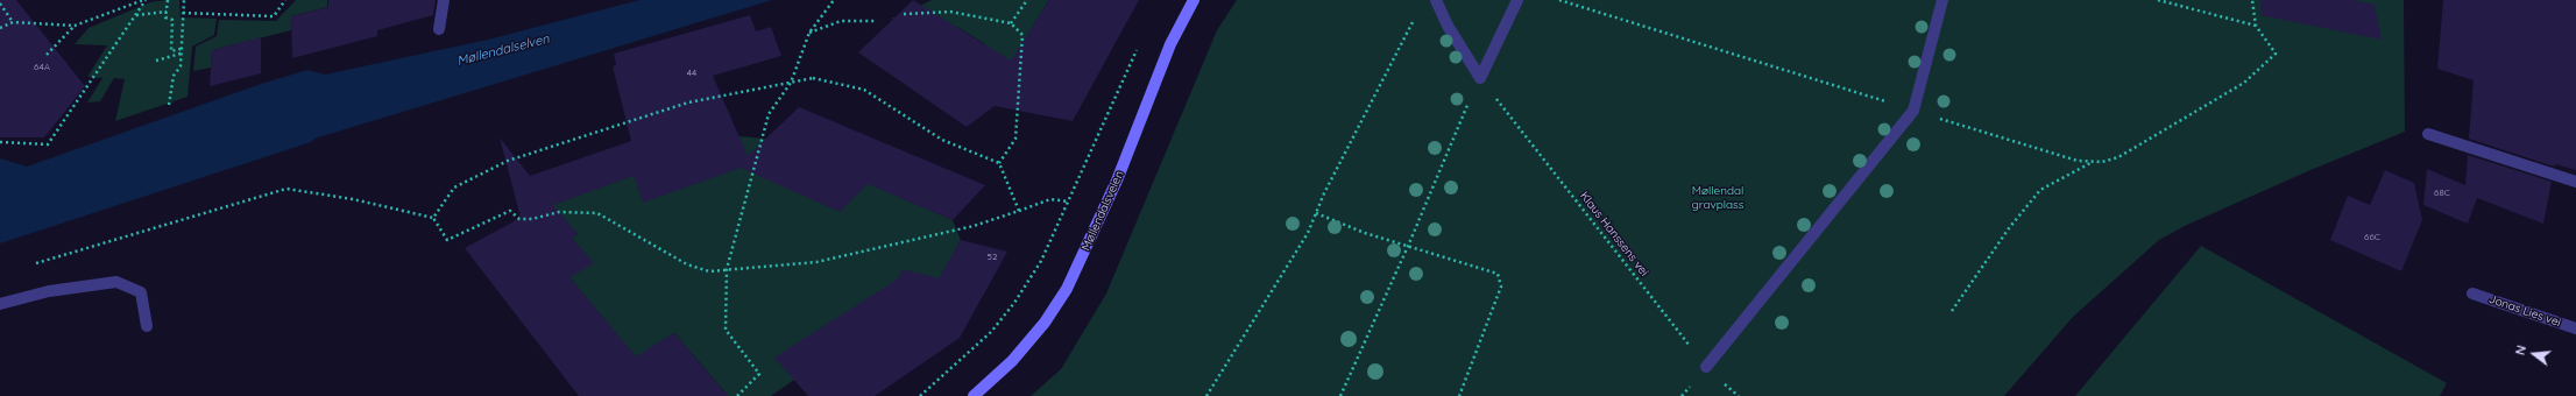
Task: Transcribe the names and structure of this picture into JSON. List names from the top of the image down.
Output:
{
  "streets": {
    "street": ["Møllendalsveien", "Jonas Lies vei"],
    "path": ["Klaus Hanssens vei"]
  },
  "water": ["Møllendalselven"],
  "parks": ["Møllendal gravplass"],
  "house_numbers": [
    "64A",
    "44",
    "68C",
    "66C",
    "52"
  ],
  "north": "left"
}
